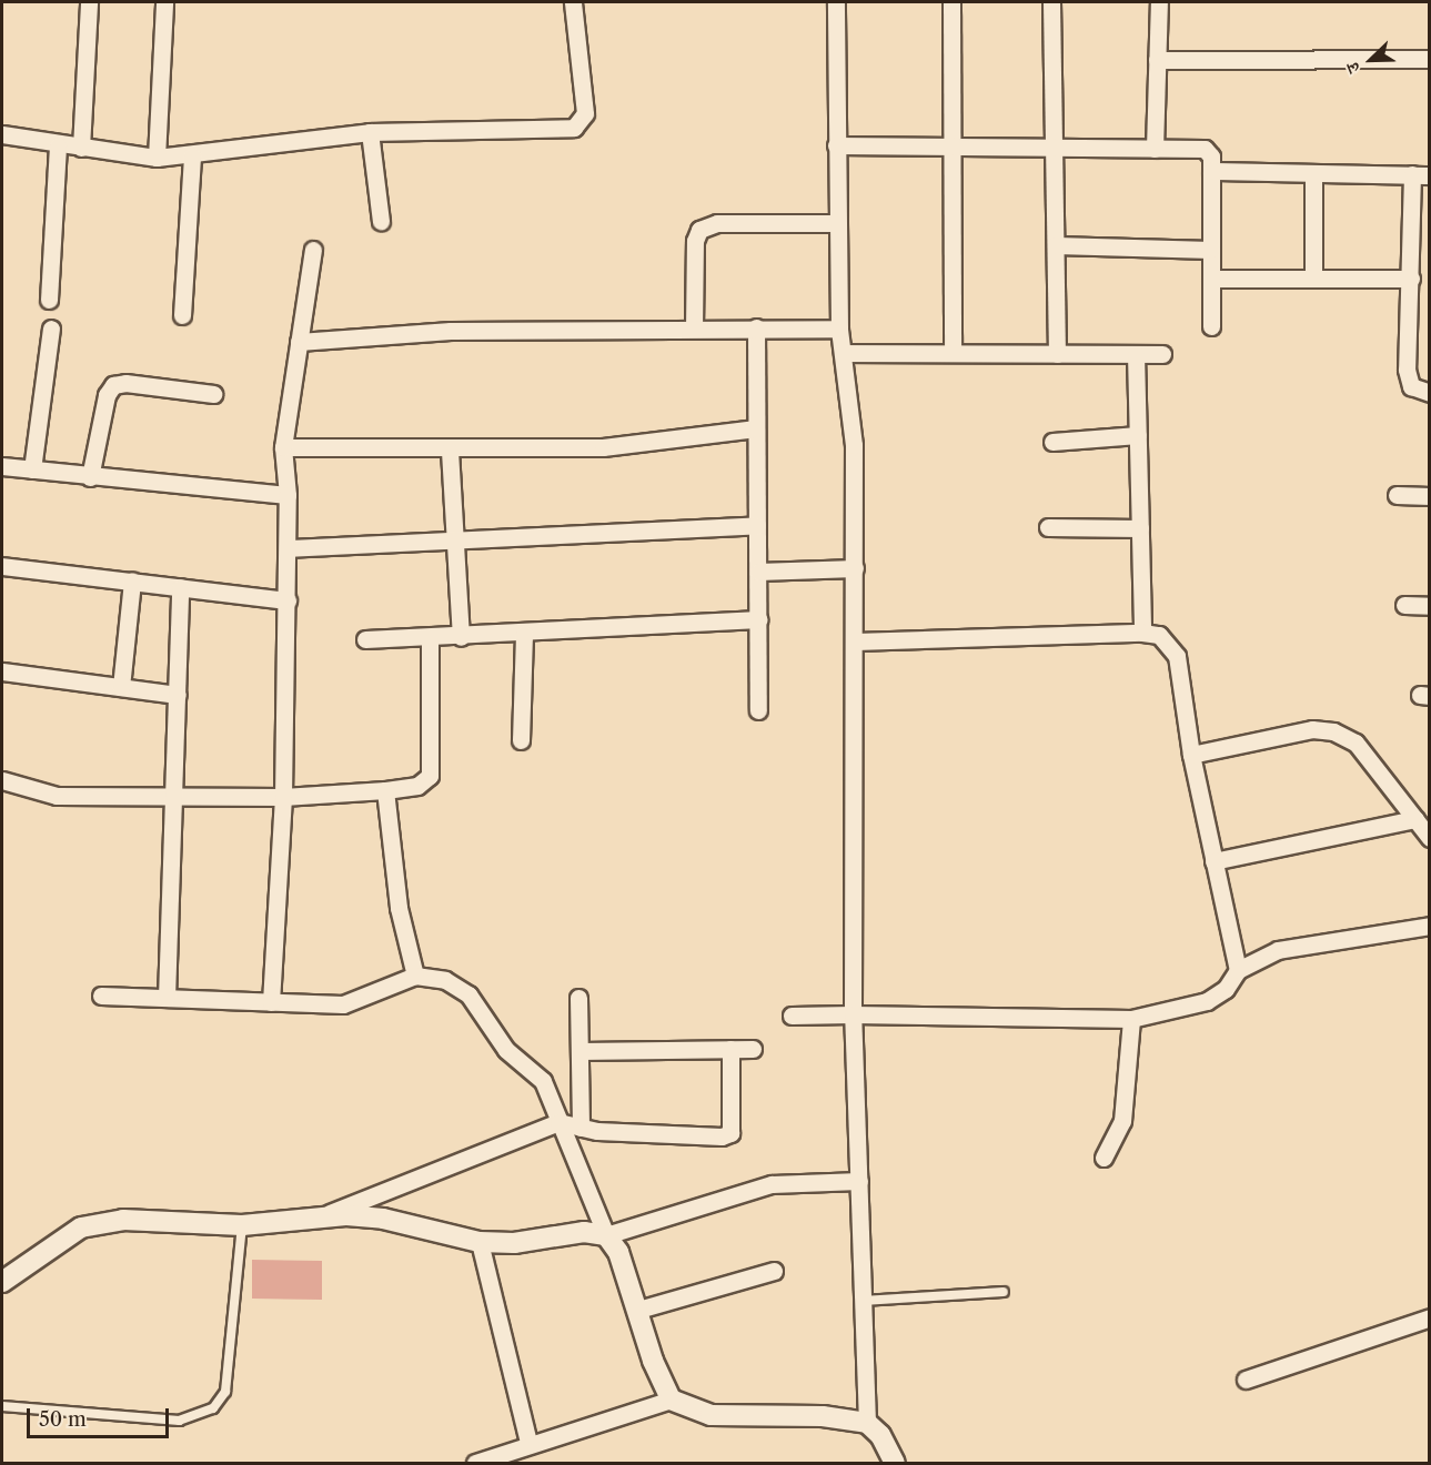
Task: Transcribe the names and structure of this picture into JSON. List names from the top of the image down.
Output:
{
  "scale_bar": "50 m",
  "north": "bottom left"
}
